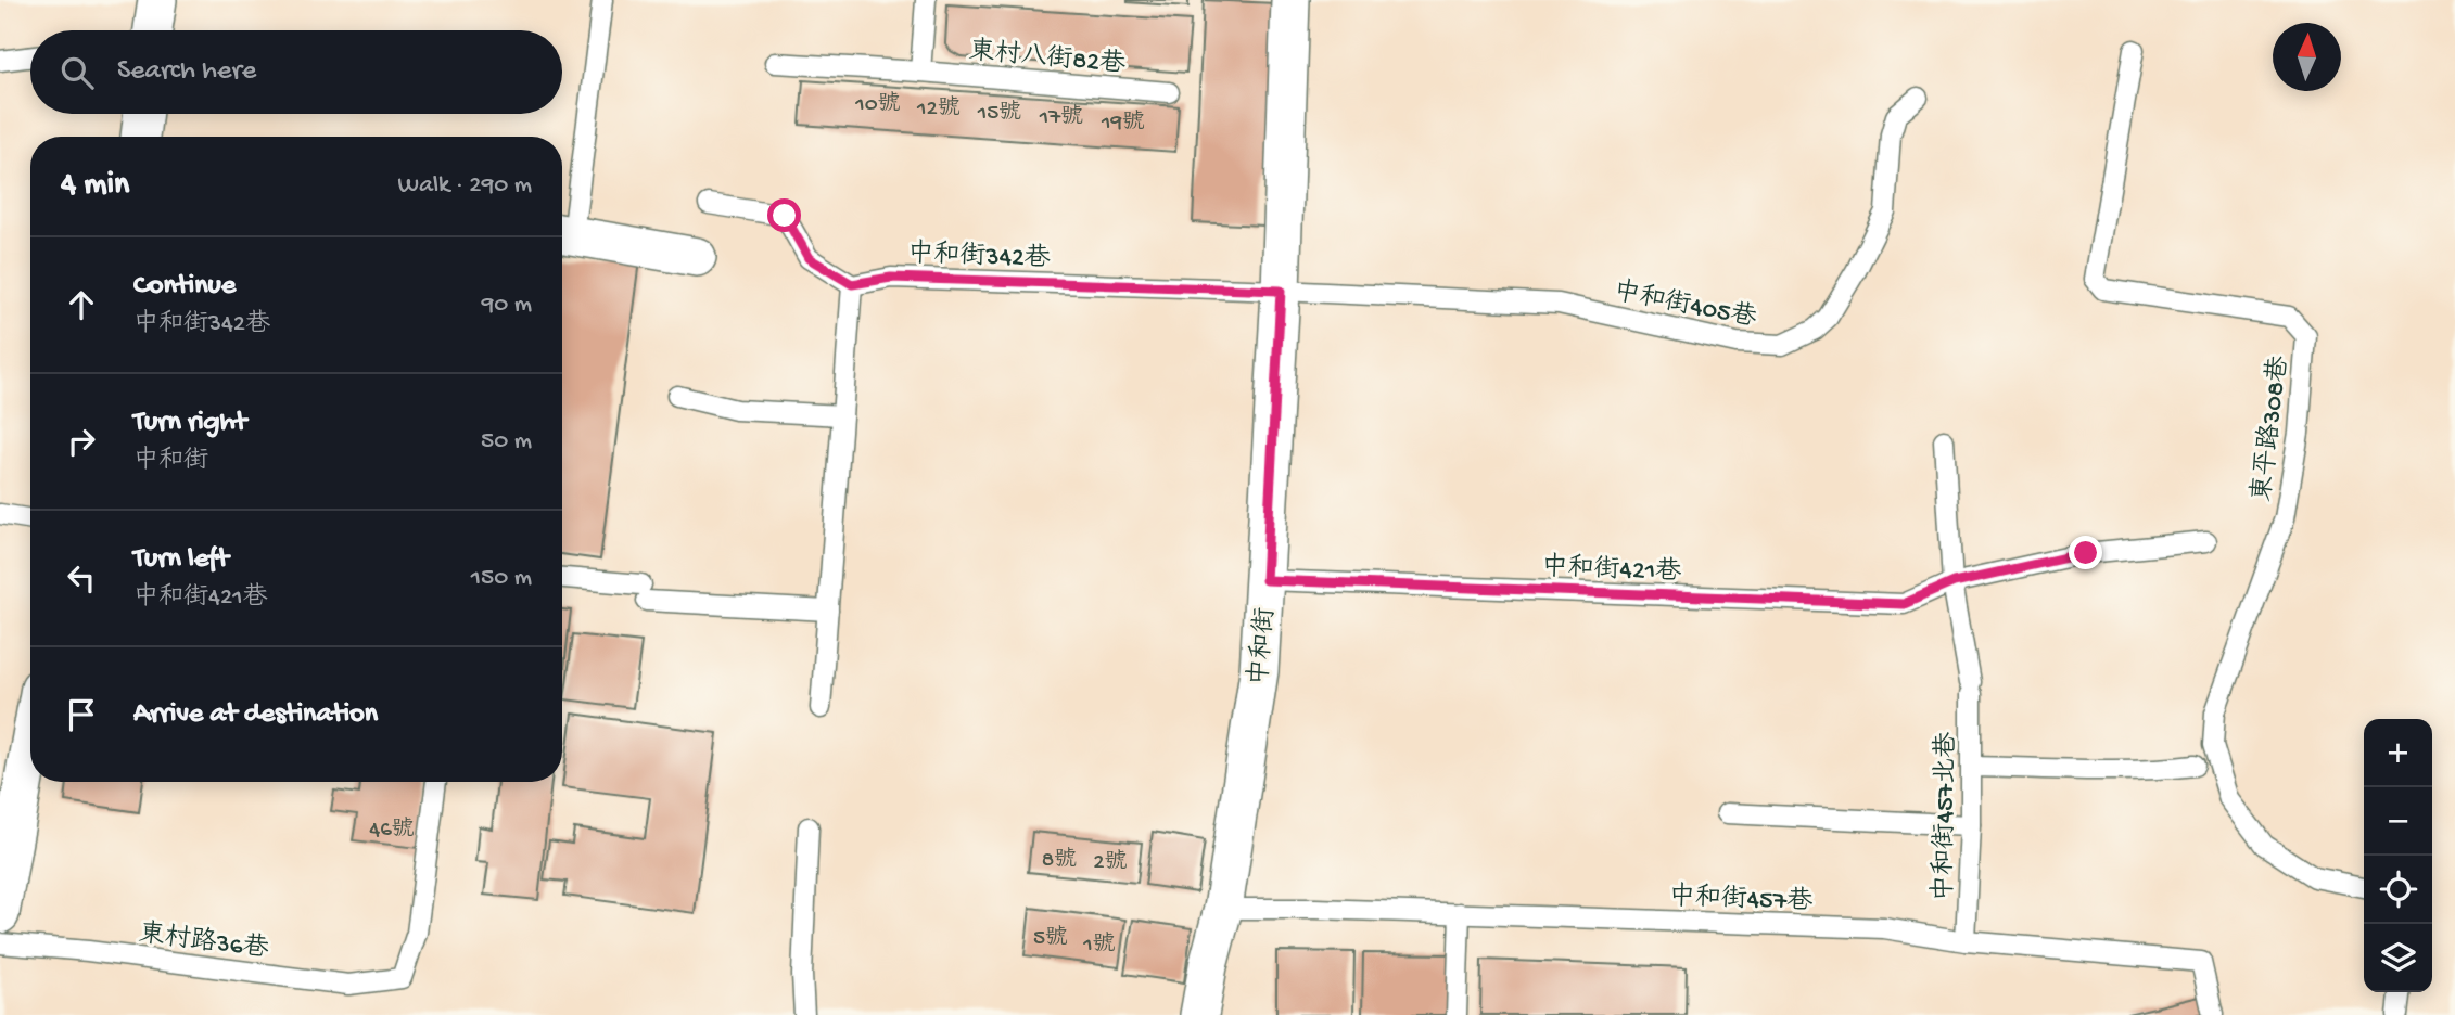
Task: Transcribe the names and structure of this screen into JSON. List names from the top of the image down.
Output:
{
  "streets": {
    "street": ["中和街"],
    "lane": [
      "東村八街82巷",
      "中和街342巷",
      "中和街405巷",
      "東平路308巷",
      "中和街421巷",
      "中和街457北巷",
      "中和街457巷",
      "東村路36巷"
    ]
  },
  "crossings": [
    ["中和街342巷", "中和街405巷"],
    ["中和街342巷", "中和街"],
    ["中和街405巷", "中和街"],
    ["中和街421巷", "中和街"],
    ["中和街421巷", "中和街457北巷"],
    ["中和街", "中和街457巷"],
    ["中和街457北巷", "中和街457巷"]
  ],
  "house_numbers": [
    "10號",
    "12號",
    "15號",
    "17號",
    "19號",
    "46號",
    "8號",
    "2號",
    "5號",
    "1號"
  ],
  "north": "top",
  "page": {
    "search": "Search here",
    "heading": ["4 min", "Walk · 290 m"],
    "list": [
      ["Continue", "中和街342巷", "90 m"],
      ["Turn right", "中和街", "50 m"],
      ["Turn left", "中和街421巷", "150 m"],
      "Arrive at destination"
    ],
    "map_buttons": ["+", "−"]
  }
}
